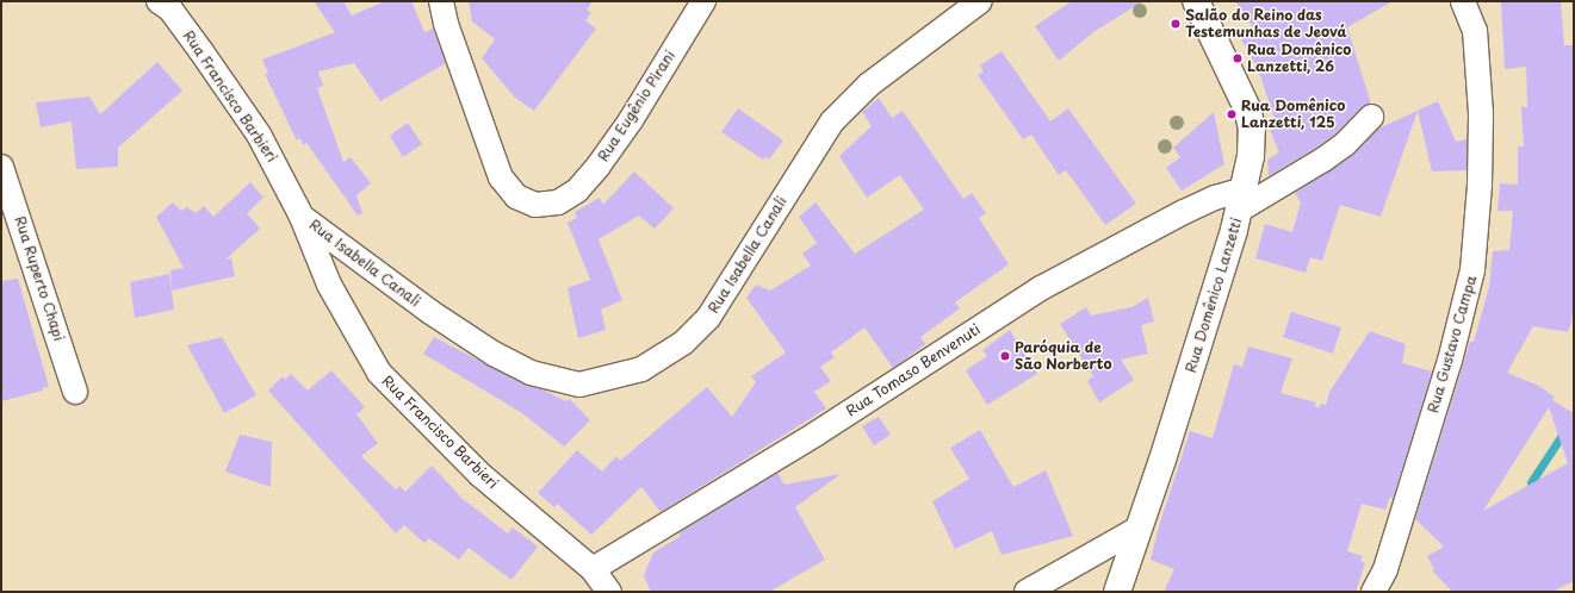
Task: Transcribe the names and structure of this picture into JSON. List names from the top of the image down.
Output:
{
  "streets": {
    "main road": ["Rua Domênico Lanzetti"],
    "street": [
      "Rua Francisco Barbieri",
      "Rua Eugênio Pirani",
      "Rua Isabella Canali",
      "Rua Ruperto Chapi",
      "Rua Gustavo Campa",
      "Rua Tomaso Benvenuti"
    ]
  },
  "crossings": [
    ["Rua Francisco Barbieri", "Rua Isabella Canali"],
    ["Rua Francisco Barbieri", "Rua Tomaso Benvenuti"],
    ["Rua Domênico Lanzetti", "Rua Tomaso Benvenuti"]
  ],
  "places": [
    "Salão do Reino das Testemunhas de Jeová",
    "Rua Domênico Lanzetti, 26",
    "Rua Domênico Lanzetti, 125",
    "Paróquia de São Norberto"
  ]
}
